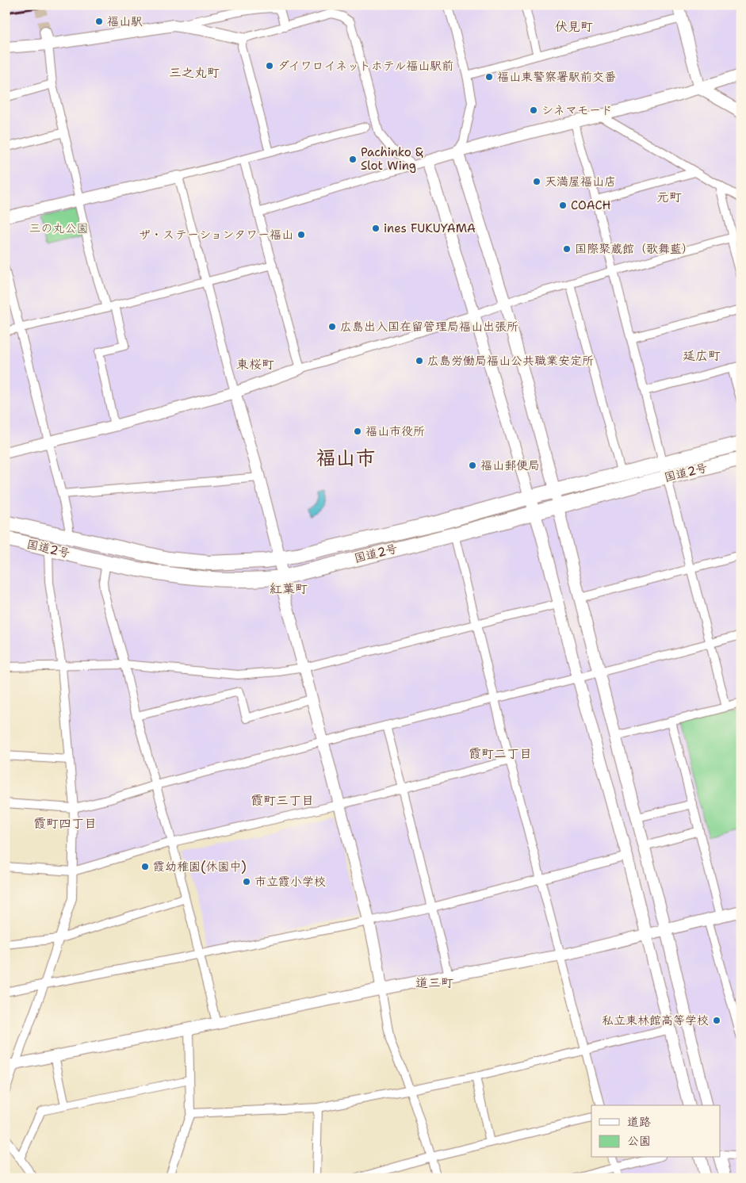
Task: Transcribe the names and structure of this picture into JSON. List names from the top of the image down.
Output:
{
  "streets": {
    "highway": ["国道2号"]
  },
  "districts": [
    "伏見町",
    "三之丸町",
    "元町",
    "延広町",
    "東桜町",
    "福山市",
    "紅葉町",
    "霞町二丁目",
    "霞町三丁目",
    "霞町四丁目",
    "道三町"
  ],
  "parks": ["三の丸公園"],
  "places": [
    "福山駅",
    "ダイワロイネットホテル福山駅前",
    "福山東警察署駅前交番",
    "シネマモード",
    "Pachinko & Slot Wing",
    "天満屋福山店",
    "COACH",
    "ines FUKUYAMA",
    "ザ・ステーションタワー福山",
    "国際聚蔵館（歌舞藍）",
    "広島出入国在留管理局福山出張所",
    "広島労働局福山公共職業安定所",
    "福山市役所",
    "福山郵便局",
    "霞幼稚園(休園中)",
    "市立霞小学校",
    "私立東林館高等学校"
  ],
  "legend": ["道路", "公園"]
}
